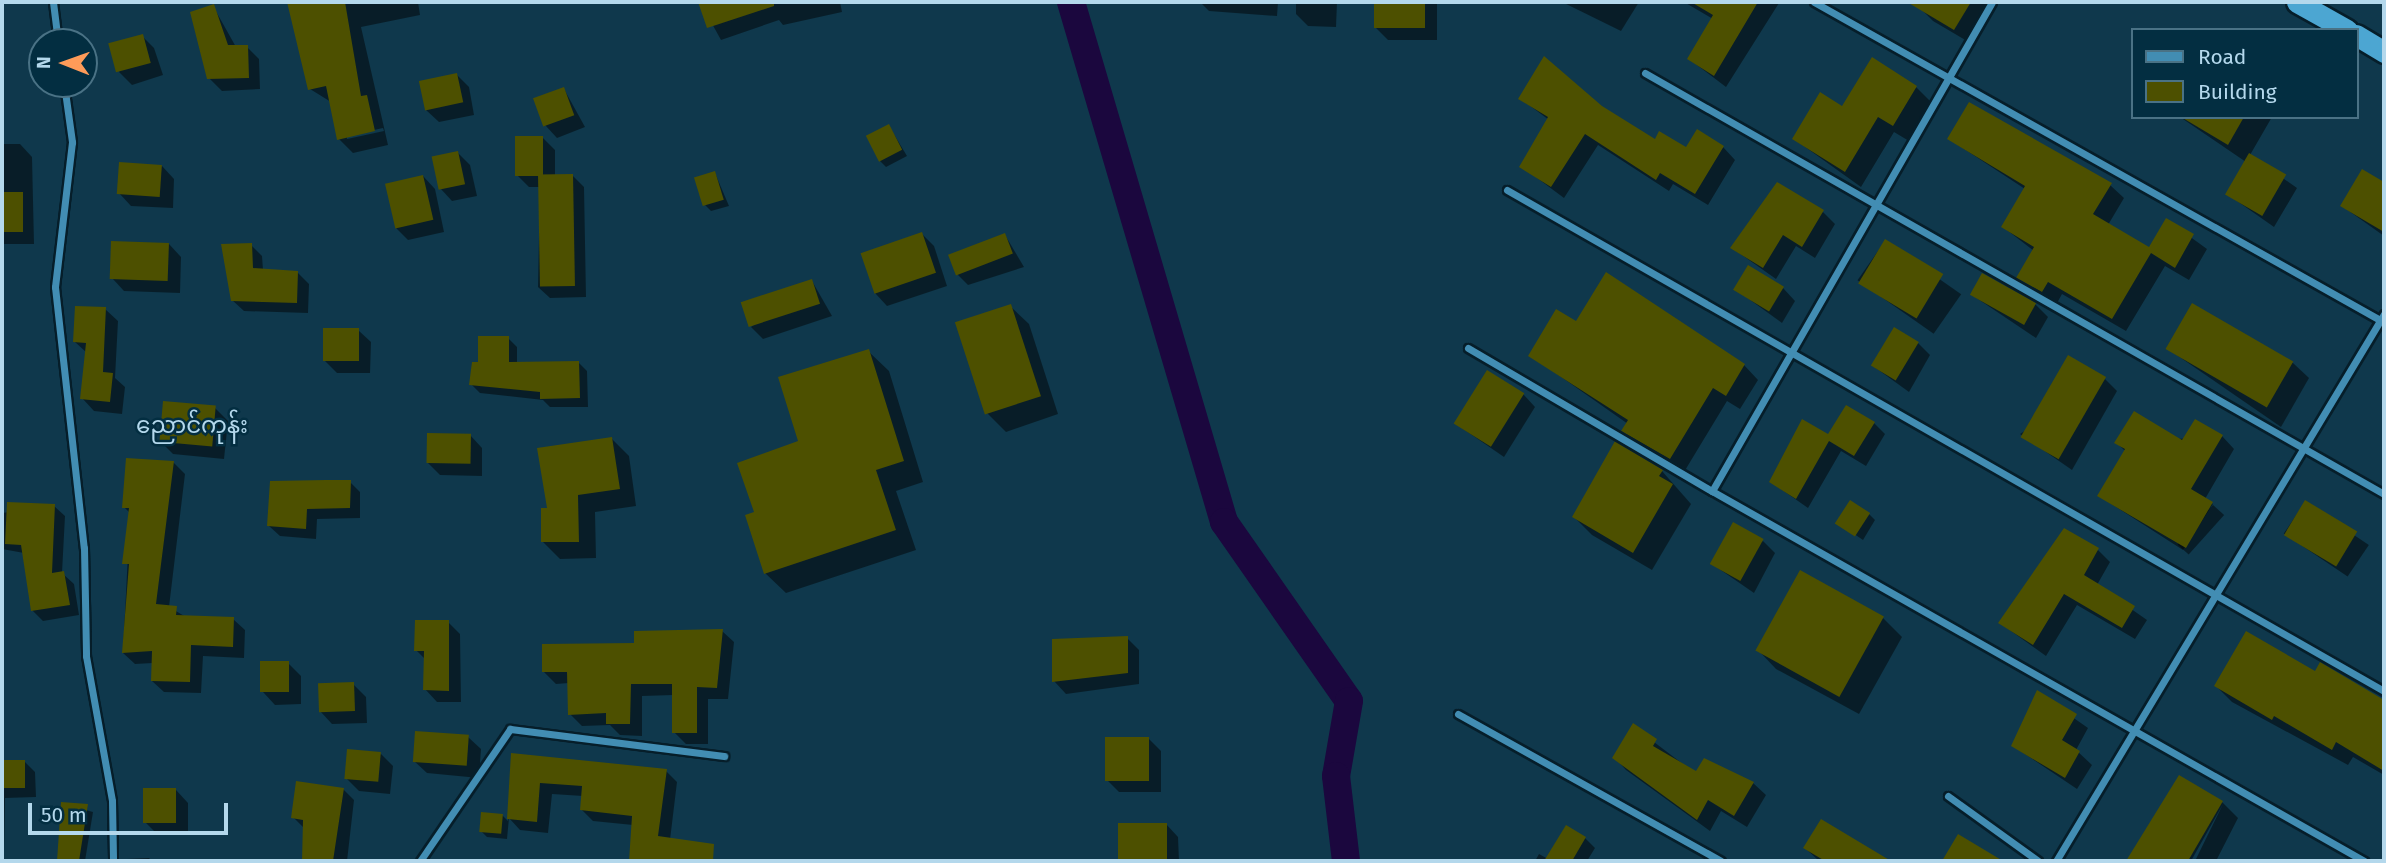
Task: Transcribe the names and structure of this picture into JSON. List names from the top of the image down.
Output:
{
  "districts": ["ညောင်ကုန်း"],
  "legend": ["Road", "Building"],
  "scale_bar": "50 m",
  "north": "left"
}
